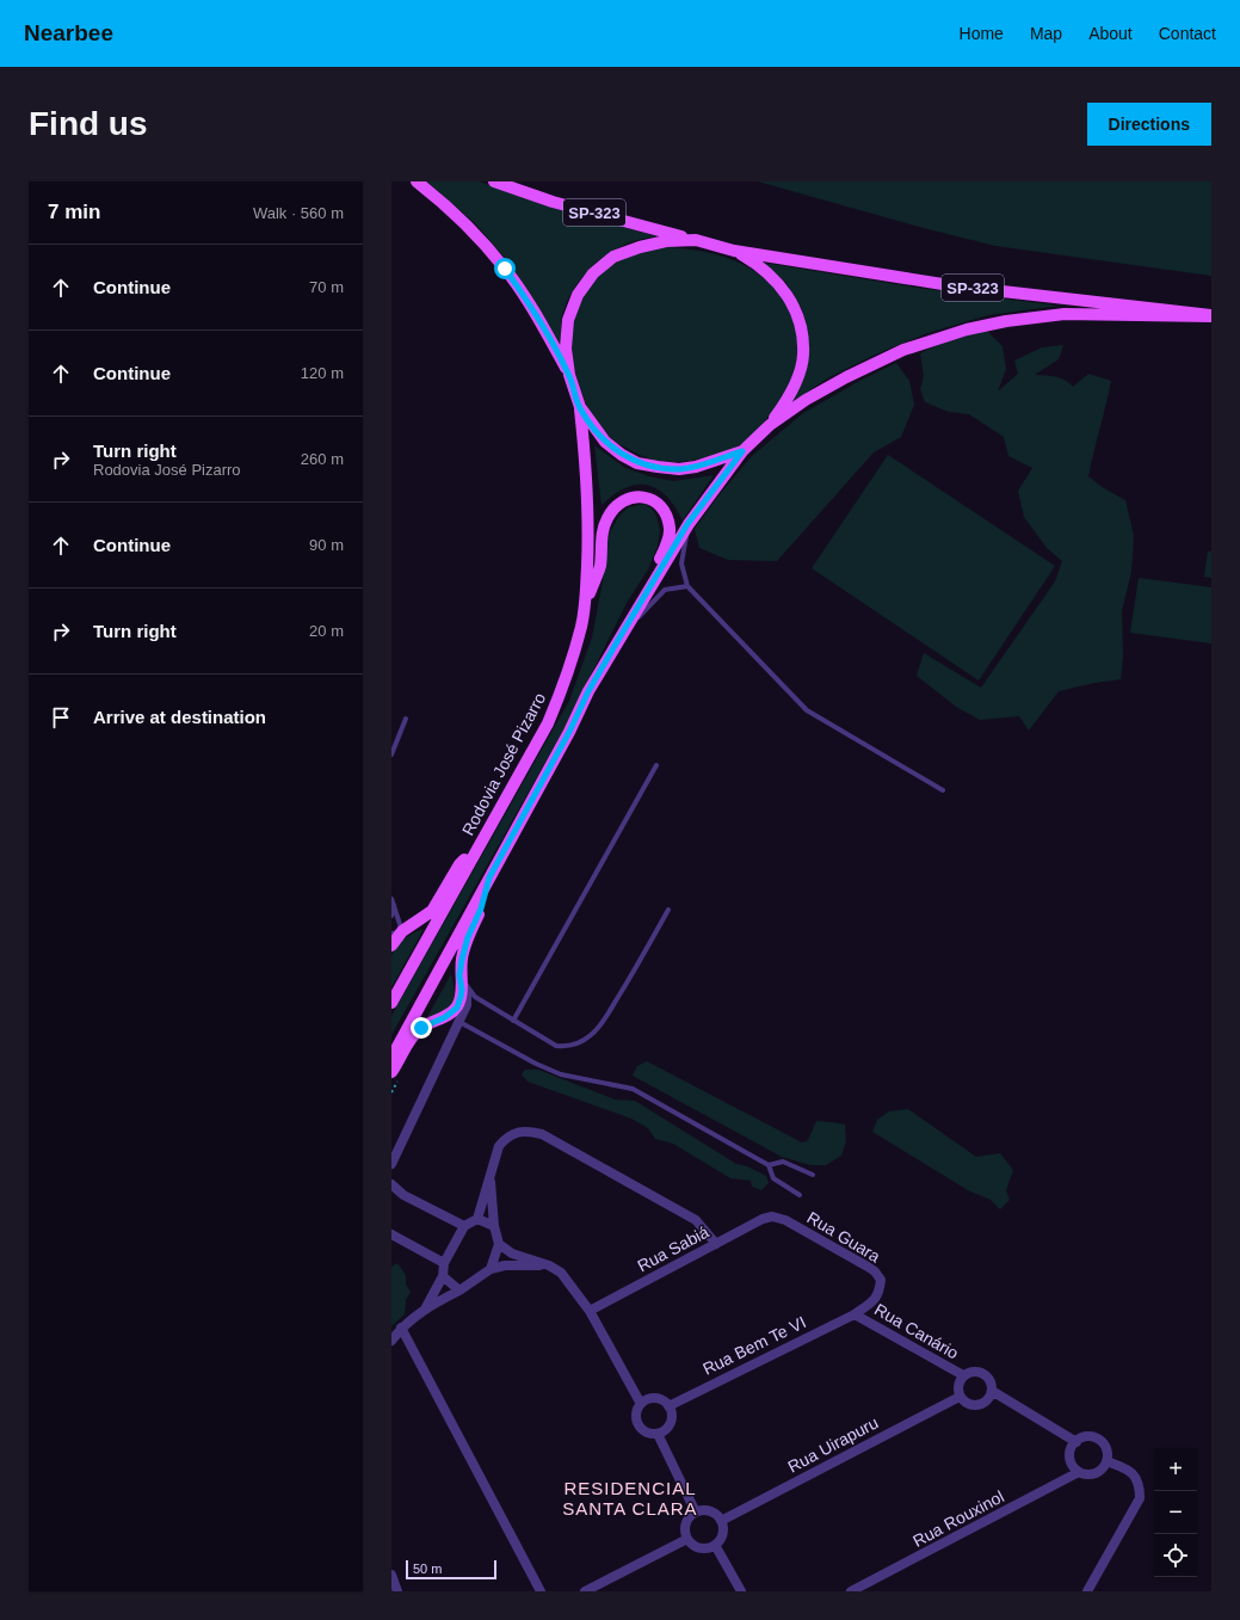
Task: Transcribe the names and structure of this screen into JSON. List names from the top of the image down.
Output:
{
  "streets": {
    "main road": ["SP-323", "Rodovia José Pizarro"],
    "street": [
      "Rua Guara",
      "Rua Sabiá",
      "Rua Canário",
      "Rua Bem Te VI",
      "Rua Uirapuru",
      "Rua Rouxinol"
    ]
  },
  "crossings": [
    ["SP-323", "Rodovia José Pizarro"],
    ["Rua Guara", "Rua Sabiá"],
    ["Rua Guara", "Rua Canário"],
    ["Rua Guara", "Rua Bem Te VI"],
    ["Rua Canário", "Rua Bem Te VI"],
    ["Rua Canário", "Rua Uirapuru"]
  ],
  "districts": ["RESIDENCIAL SANTA CLARA"],
  "scale_bar": "50 m",
  "page": {
    "header": "Nearbee",
    "nav": [
      "Home",
      "Map",
      "About",
      "Contact"
    ],
    "buttons": "Directions",
    "title": "Find us",
    "heading": ["7 min", "Walk · 560 m"],
    "list": [
      ["Continue", "70 m"],
      ["Continue", "120 m"],
      ["Turn right", "Rodovia José Pizarro", "260 m"],
      ["Continue", "90 m"],
      ["Turn right", "20 m"],
      "Arrive at destination"
    ],
    "map_buttons": ["+", "−"],
    "scale": "50 m"
  }
}
